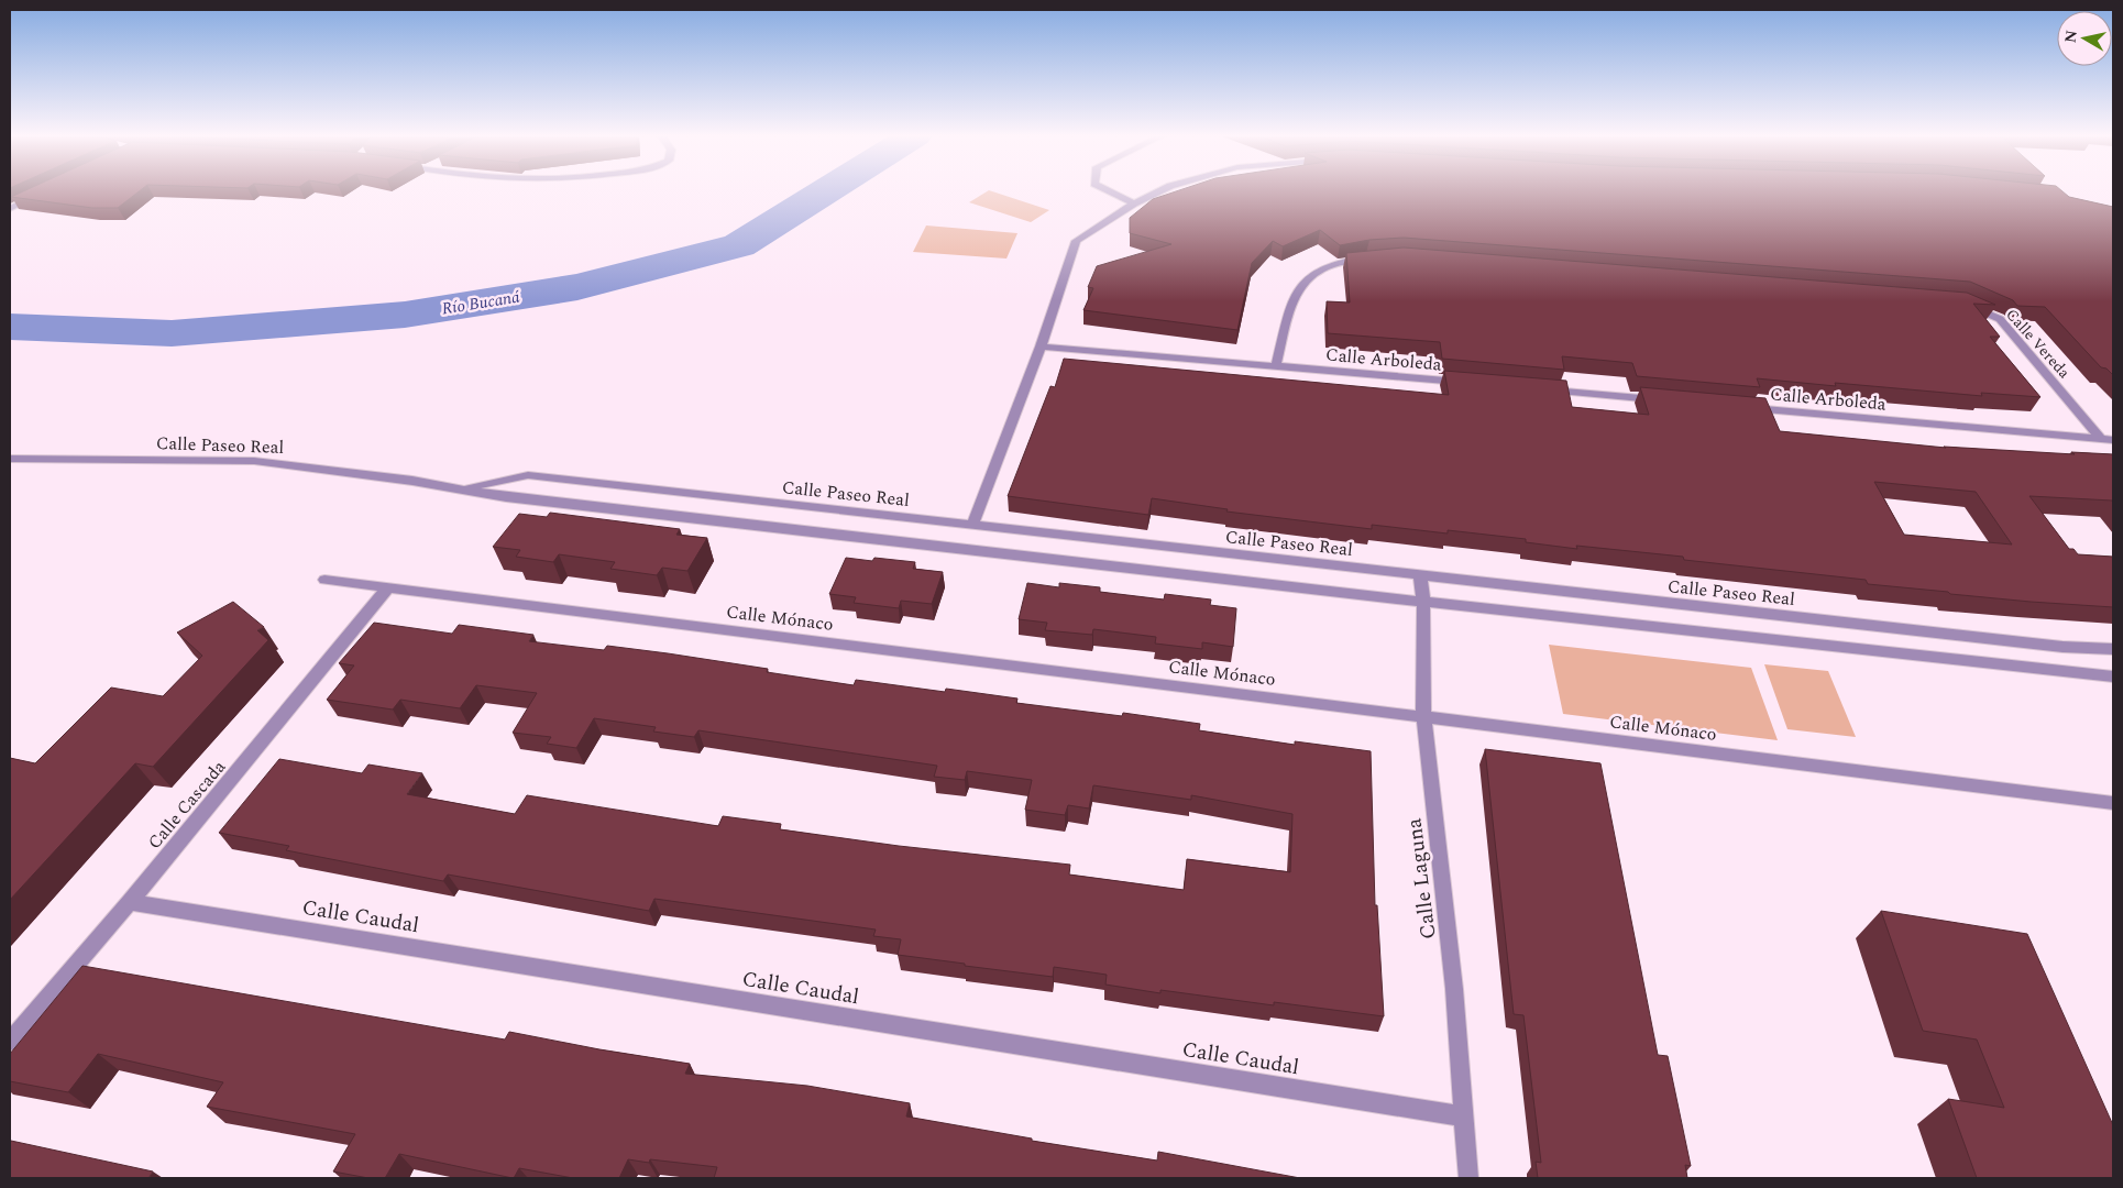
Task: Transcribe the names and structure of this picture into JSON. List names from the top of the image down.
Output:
{
  "streets": {
    "street": [
      "Calle Vereda",
      "Calle Arboleda",
      "Calle Paseo Real",
      "Calle Mónaco",
      "Calle Cascada",
      "Calle Laguna",
      "Calle Caudal"
    ]
  },
  "crossings": [
    ["Calle Vereda", "Calle Arboleda"],
    ["Calle Paseo Real", "Calle Laguna"],
    ["Calle Mónaco", "Calle Cascada"],
    ["Calle Mónaco", "Calle Laguna"],
    ["Calle Cascada", "Calle Caudal"],
    ["Calle Laguna", "Calle Caudal"]
  ],
  "water": ["Río Bucaná"],
  "north": "left"
}
